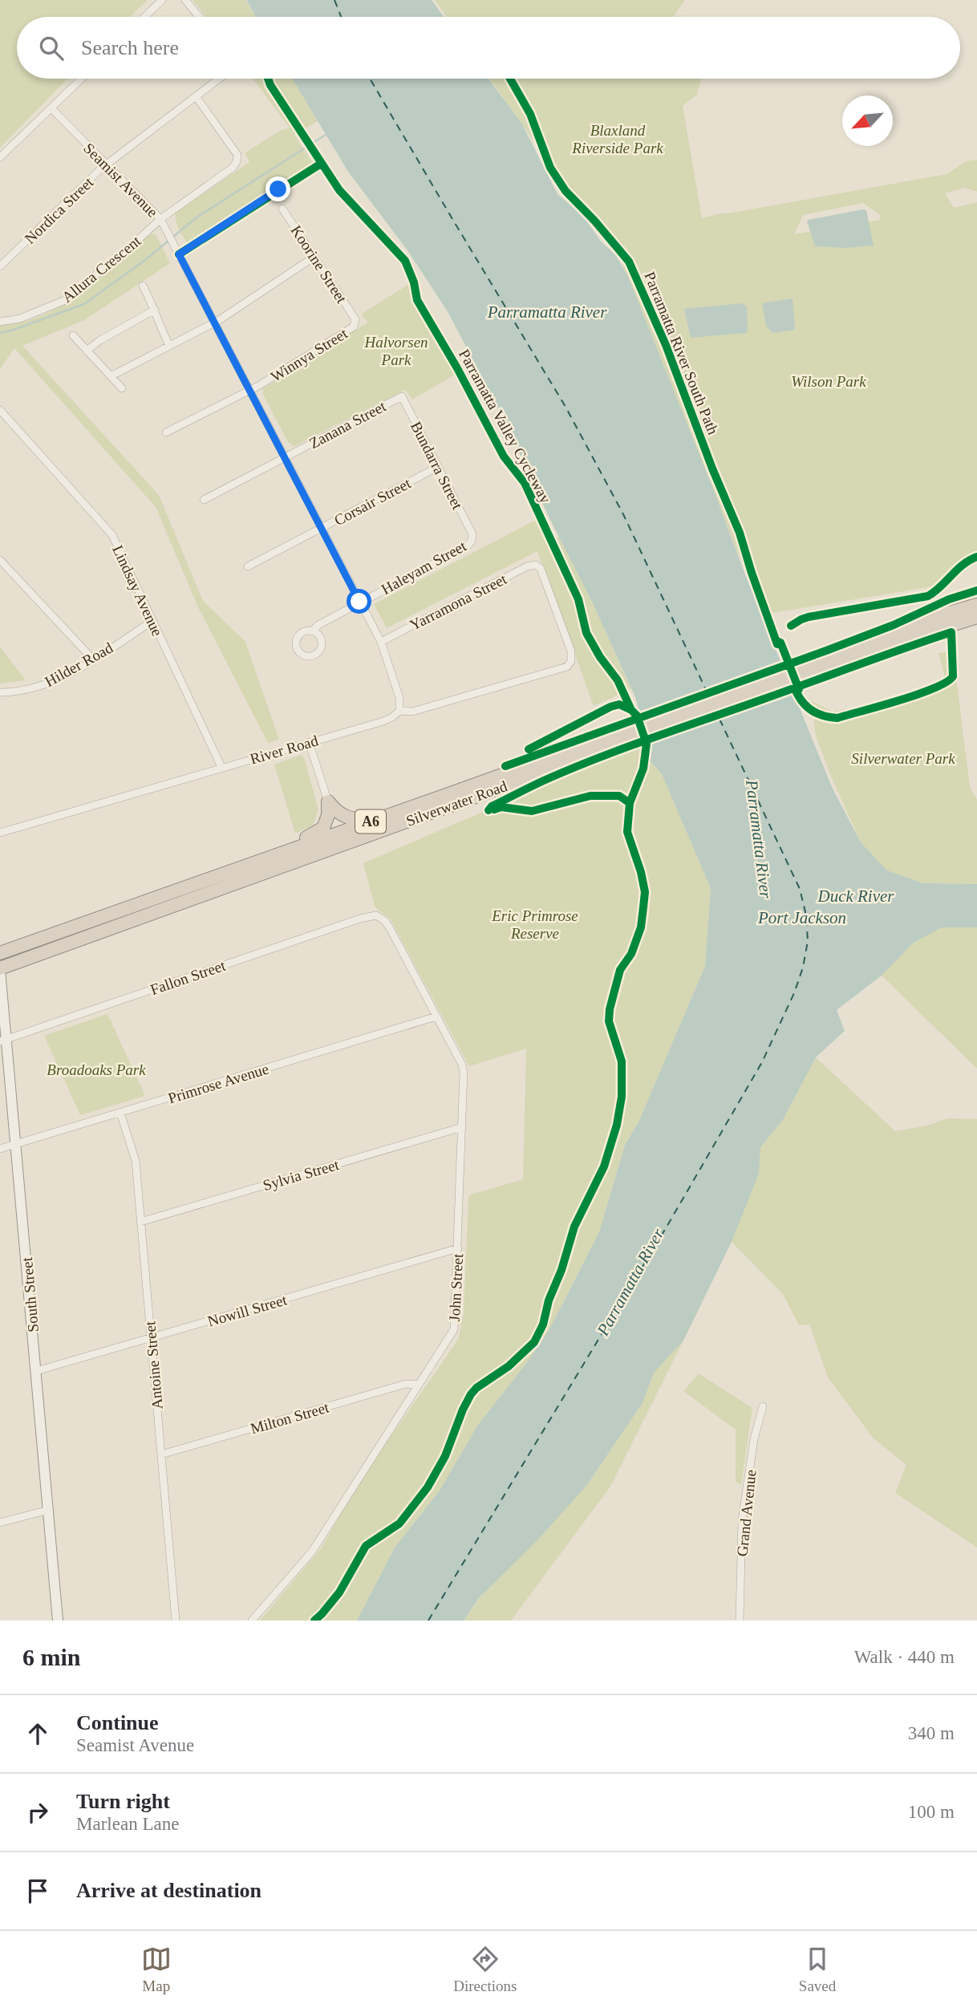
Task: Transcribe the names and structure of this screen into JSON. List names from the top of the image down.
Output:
{
  "streets": {
    "highway": ["Silverwater Road", "A6"],
    "street": [
      "Seamist Avenue",
      "Nordica Street",
      "Koorine Street",
      "Allura Crescent",
      "Winnya Street",
      "Zanana Street",
      "Bundarra Street",
      "Corsair Street",
      "Haleyam Street",
      "Lindsay Avenue",
      "Yarramona Street",
      "Hilder Road",
      "River Road",
      "Fallon Street",
      "Primrose Avenue",
      "Sylvia Street",
      "John Street",
      "South Street",
      "Nowill Street",
      "Antoine Street",
      "Milton Street",
      "Grand Avenue"
    ],
    "cycle path": ["Parramatta River South Path", "Parramatta Valley Cycleway"]
  },
  "crossings": [
    ["Seamist Avenue", "Nordica Street"],
    ["Seamist Avenue", "Allura Crescent"],
    ["Seamist Avenue", "Winnya Street"],
    ["Seamist Avenue", "Zanana Street"],
    ["Seamist Avenue", "Corsair Street"],
    ["Seamist Avenue", "Haleyam Street"],
    ["Seamist Avenue", "Yarramona Street"],
    ["Seamist Avenue", "River Road"],
    ["Nordica Street", "Allura Crescent"],
    ["Koorine Street", "Winnya Street"],
    ["Zanana Street", "Bundarra Street"],
    ["Bundarra Street", "Corsair Street"],
    ["Bundarra Street", "Haleyam Street"],
    ["Lindsay Avenue", "Hilder Road"],
    ["Lindsay Avenue", "River Road"],
    ["Yarramona Street", "River Road"],
    ["Silverwater Road", "South Street"],
    ["Fallon Street", "John Street"],
    ["Fallon Street", "South Street"],
    ["Primrose Avenue", "John Street"],
    ["Primrose Avenue", "South Street"],
    ["Primrose Avenue", "Antoine Street"],
    ["Sylvia Street", "John Street"],
    ["Sylvia Street", "Antoine Street"],
    ["John Street", "Nowill Street"],
    ["John Street", "Milton Street"],
    ["South Street", "Nowill Street"],
    ["Nowill Street", "Antoine Street"],
    ["Antoine Street", "Milton Street"]
  ],
  "water": ["Parramatta River", "Duck River", "Port Jackson"],
  "parks": [
    "Blaxland Riverside Park",
    "Halvorsen Park",
    "Wilson Park",
    "Silverwater Park",
    "Eric Primrose Reserve",
    "Broadoaks Park"
  ],
  "north": "bottom left",
  "page": {
    "search": "Search here",
    "heading": ["6 min", "Walk · 440 m"],
    "list": [
      ["Continue", "Seamist Avenue", "340 m"],
      ["Turn right", "Marlean Lane", "100 m"],
      "Arrive at destination"
    ],
    "nav": ["Map", "Directions", "Saved"]
  }
}
